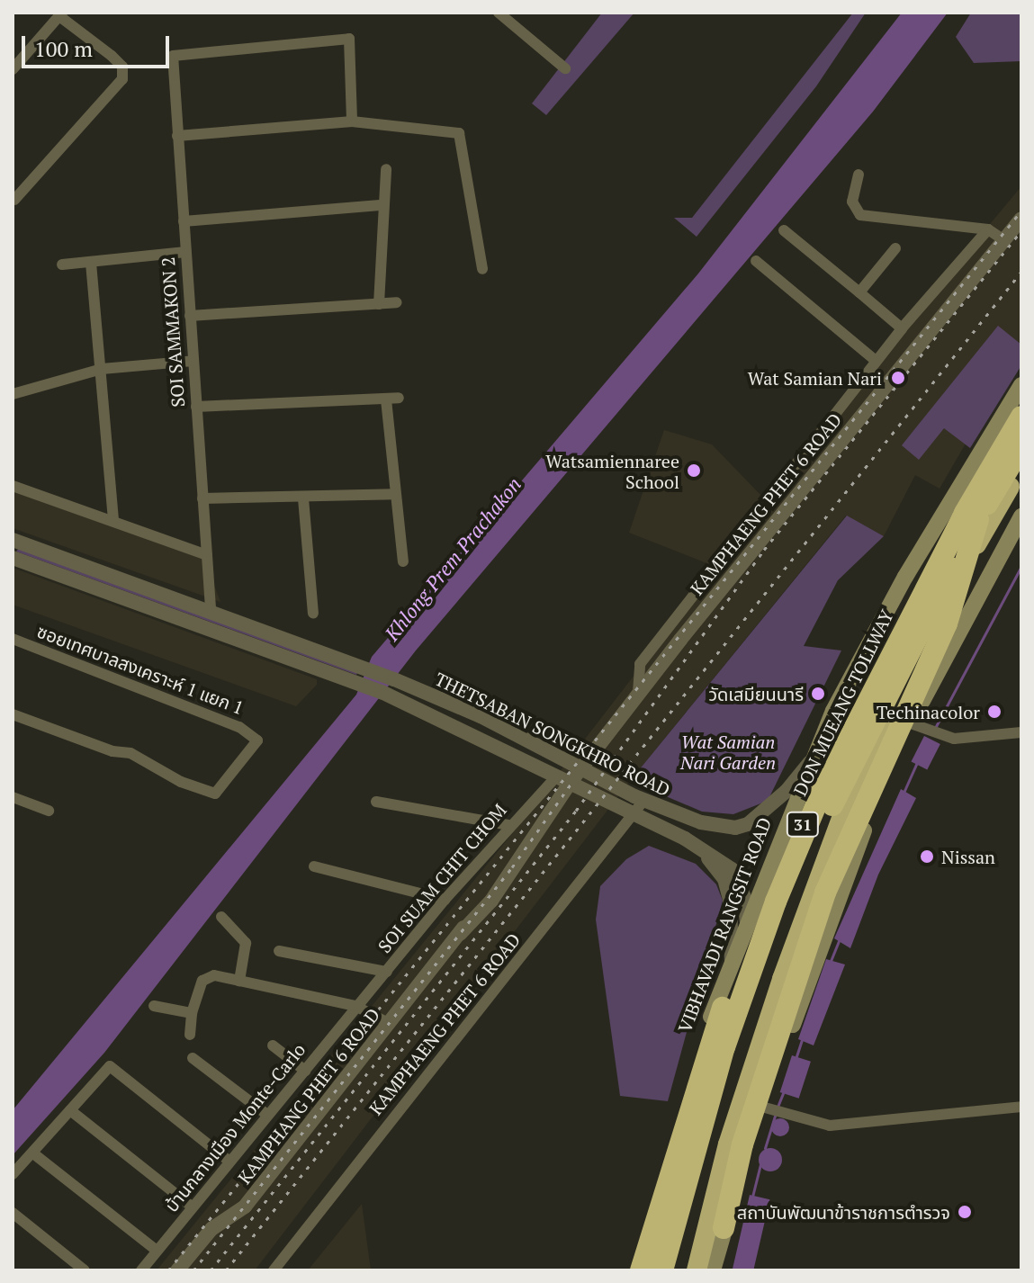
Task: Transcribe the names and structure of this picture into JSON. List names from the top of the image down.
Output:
{
  "streets": {
    "highway": ["DON MUEANG TOLLWAY", "31", "VIBHAVADI RANGSIT ROAD"],
    "street": [
      "SOI SAMMAKON 2",
      "KAMPHAENG PHET 6 ROAD",
      "ซอยเทศบาลสงเคราะห์ 1 แยก 1",
      "THETSABAN SONGKHRO ROAD",
      "SOI SUAM CHIT CHOM",
      "KAMPHANG PHET 6 ROAD",
      "บ้านกลางเมือง Monte-Carlo"
    ]
  },
  "crossings": [
    ["SOI SAMMAKON 2", "THETSABAN SONGKHRO ROAD"],
    ["KAMPHAENG PHET 6 ROAD", "THETSABAN SONGKHRO ROAD"],
    ["KAMPHAENG PHET 6 ROAD", "SOI SUAM CHIT CHOM"],
    ["KAMPHAENG PHET 6 ROAD", "KAMPHANG PHET 6 ROAD"],
    ["DON MUEANG TOLLWAY", "VIBHAVADI RANGSIT ROAD"],
    ["THETSABAN SONGKHRO ROAD", "SOI SUAM CHIT CHOM"],
    ["THETSABAN SONGKHRO ROAD", "VIBHAVADI RANGSIT ROAD"],
    ["THETSABAN SONGKHRO ROAD", "KAMPHANG PHET 6 ROAD"],
    ["SOI SUAM CHIT CHOM", "KAMPHANG PHET 6 ROAD"],
    ["SOI SUAM CHIT CHOM", "บ้านกลางเมือง Monte-Carlo"]
  ],
  "water": ["Khlong Prem Prachakon"],
  "parks": ["Wat Samian Nari Garden"],
  "places": [
    "Wat Samian Nari",
    "Watsamiennaree School",
    "วัดเสมียนนารี",
    "Techinacolor",
    "Nissan",
    "สถาบันพัฒนาข้าราชการตำรวจ"
  ],
  "scale_bar": "100 m"
}
